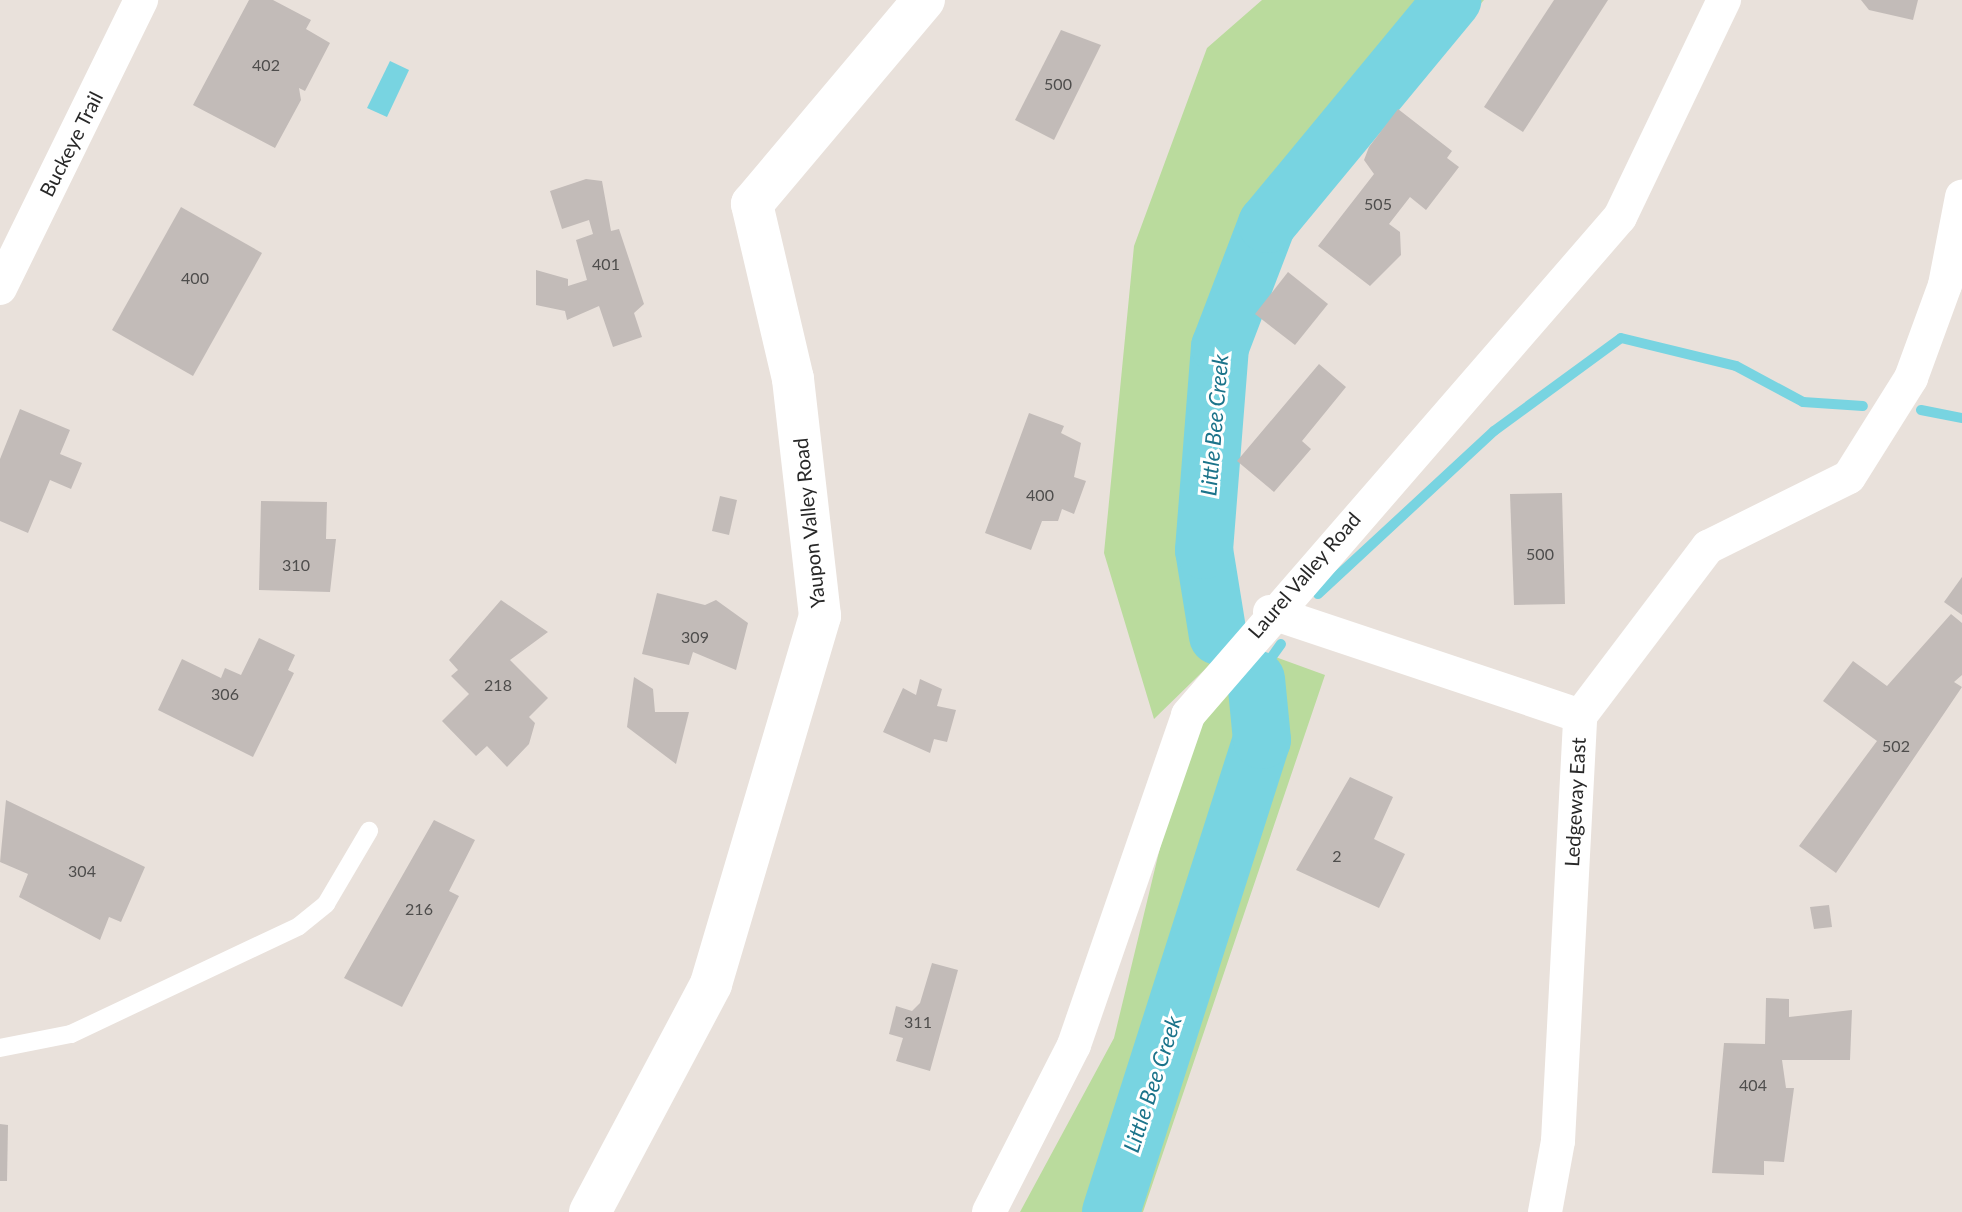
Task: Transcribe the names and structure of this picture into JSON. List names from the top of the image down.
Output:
{
  "streets": {
    "street": [
      "Buckeye Trail",
      "Yaupon Valley Road",
      "Laurel Valley Road",
      "Ledgeway East"
    ]
  },
  "crossings": [
    ["Laurel Valley Road", "Ledgeway East"]
  ],
  "water": ["Little Bee Creek"],
  "house_numbers": [
    "402",
    "500",
    "505",
    "401",
    "400",
    "400",
    "500",
    "310",
    "309",
    "218",
    "306",
    "502",
    "2",
    "304",
    "216",
    "311",
    "404"
  ]
}
